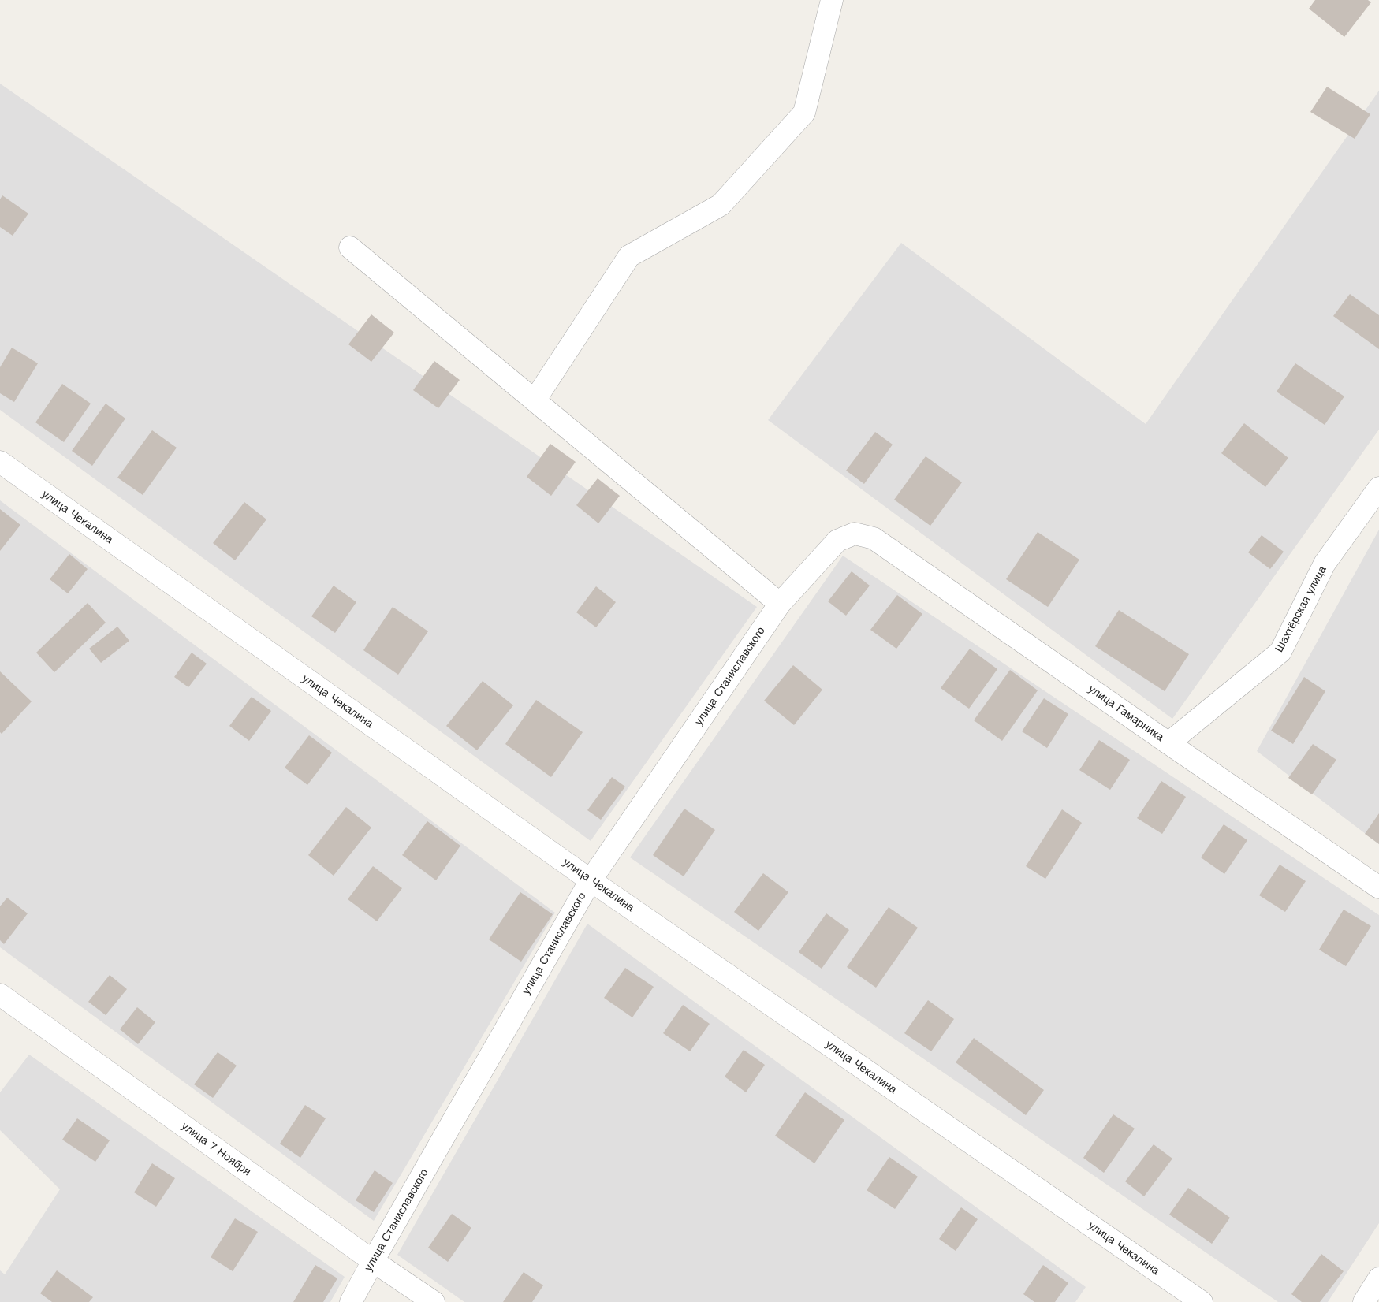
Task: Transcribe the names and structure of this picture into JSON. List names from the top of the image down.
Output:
{
  "streets": {
    "street": [
      "улица Чекалина",
      "Шахтёрская улица",
      "улица Станиславского",
      "улица Гамарника",
      "улица 7 Ноября"
    ]
  },
  "crossings": [
    ["улица Чекалина", "улица Станиславского"],
    ["Шахтёрская улица", "улица Гамарника"],
    ["улица Станиславского", "улица Гамарника"],
    ["улица Станиславского", "улица 7 Ноября"]
  ]
}
